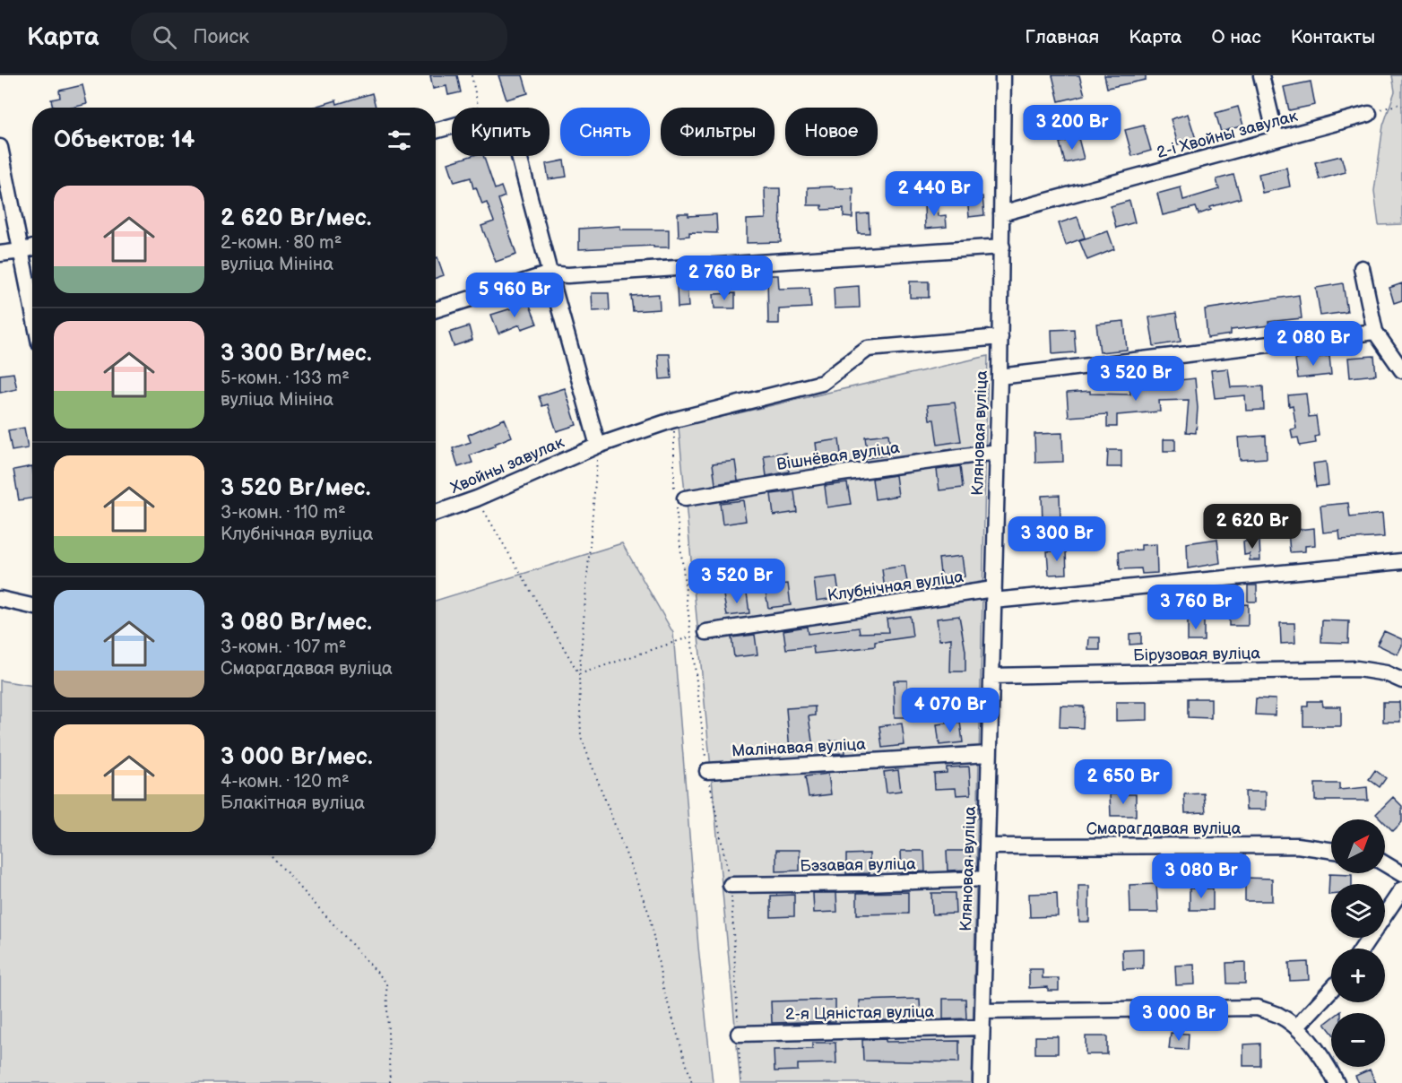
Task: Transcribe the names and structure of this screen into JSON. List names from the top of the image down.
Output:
{
  "streets": {
    "street": [
      "2-і Хвойны завулак",
      "Кляновая вуліца",
      "Вішнёвая вуліца",
      "Хвойны завулак",
      "Клубнічная вуліца",
      "Бірузовая вуліца",
      "Малінавая вуліца",
      "Смарагдавая вуліца",
      "Бэзавая вуліца",
      "2-я Цяністая вуліца"
    ]
  },
  "crossings": [
    ["2-і Хвойны завулак", "Кляновая вуліца"],
    ["Кляновая вуліца", "Вішнёвая вуліца"],
    ["Кляновая вуліца", "Хвойны завулак"],
    ["Кляновая вуліца", "Клубнічная вуліца"],
    ["Кляновая вуліца", "Бірузовая вуліца"],
    ["Кляновая вуліца", "Малінавая вуліца"],
    ["Кляновая вуліца", "Смарагдавая вуліца"],
    ["Кляновая вуліца", "Бэзавая вуліца"],
    ["Кляновая вуліца", "2-я Цяністая вуліца"]
  ],
  "north": "top right",
  "page": {
    "header": "Карта",
    "search": "Поиск",
    "nav": [
      "Главная",
      "Карта",
      "О нас",
      "Контакты"
    ],
    "price": [
      "3 200 Br",
      "2 440 Br",
      "2 760 Br",
      "5 960 Br",
      "2 080 Br",
      "3 520 Br",
      "2 620 Br",
      "3 300 Br",
      "3 520 Br",
      "3 760 Br",
      "4 070 Br",
      "2 650 Br",
      "3 080 Br",
      "3 000 Br"
    ],
    "chip": [
      "Купить",
      "Снять",
      "Фильтры",
      "Новое"
    ],
    "heading": "Объектов: 14",
    "list": [
      {
        "name": "2 620 Br/мес.",
        "note": "2-комн. · 80 m² · вуліца Мініна"
      },
      {
        "name": "3 300 Br/мес.",
        "note": "5-комн. · 133 m² · вуліца Мініна"
      },
      {
        "name": "3 520 Br/мес.",
        "note": "3-комн. · 110 m² · Клубнічная вуліца"
      },
      {
        "name": "3 080 Br/мес.",
        "note": "3-комн. · 107 m² · Смарагдавая вуліца"
      },
      {
        "name": "3 000 Br/мес.",
        "note": "4-комн. · 120 m² · Блакітная вуліца"
      }
    ],
    "map_buttons": ["+", "−"]
  }
}
